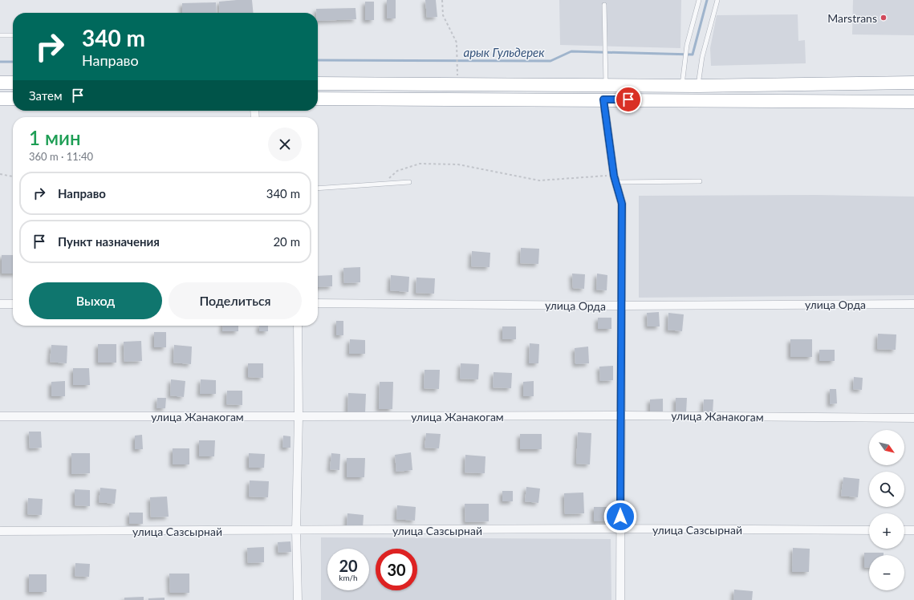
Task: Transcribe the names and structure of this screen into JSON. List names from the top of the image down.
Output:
{
  "streets": {
    "street": ["улица Орда", "улица Жанакогам", "улица Сазсырнай"]
  },
  "water": ["арык Гульдерек"],
  "places": ["Marstrans"],
  "north": "bottom right",
  "page": {
    "turn": ["340 m", "Направо"],
    "then": "Затем",
    "heading": ["1 мин", "360 m · 11:40"],
    "list": [
      {
        "name": "Направо",
        "value": "340 m"
      },
      {
        "name": "Пункт назначения",
        "value": "20 m"
      }
    ],
    "buttons": ["Выход", "Поделиться"],
    "map_buttons": ["+", "−"],
    "speed": "20 km/h",
    "limit": "30"
  }
}
